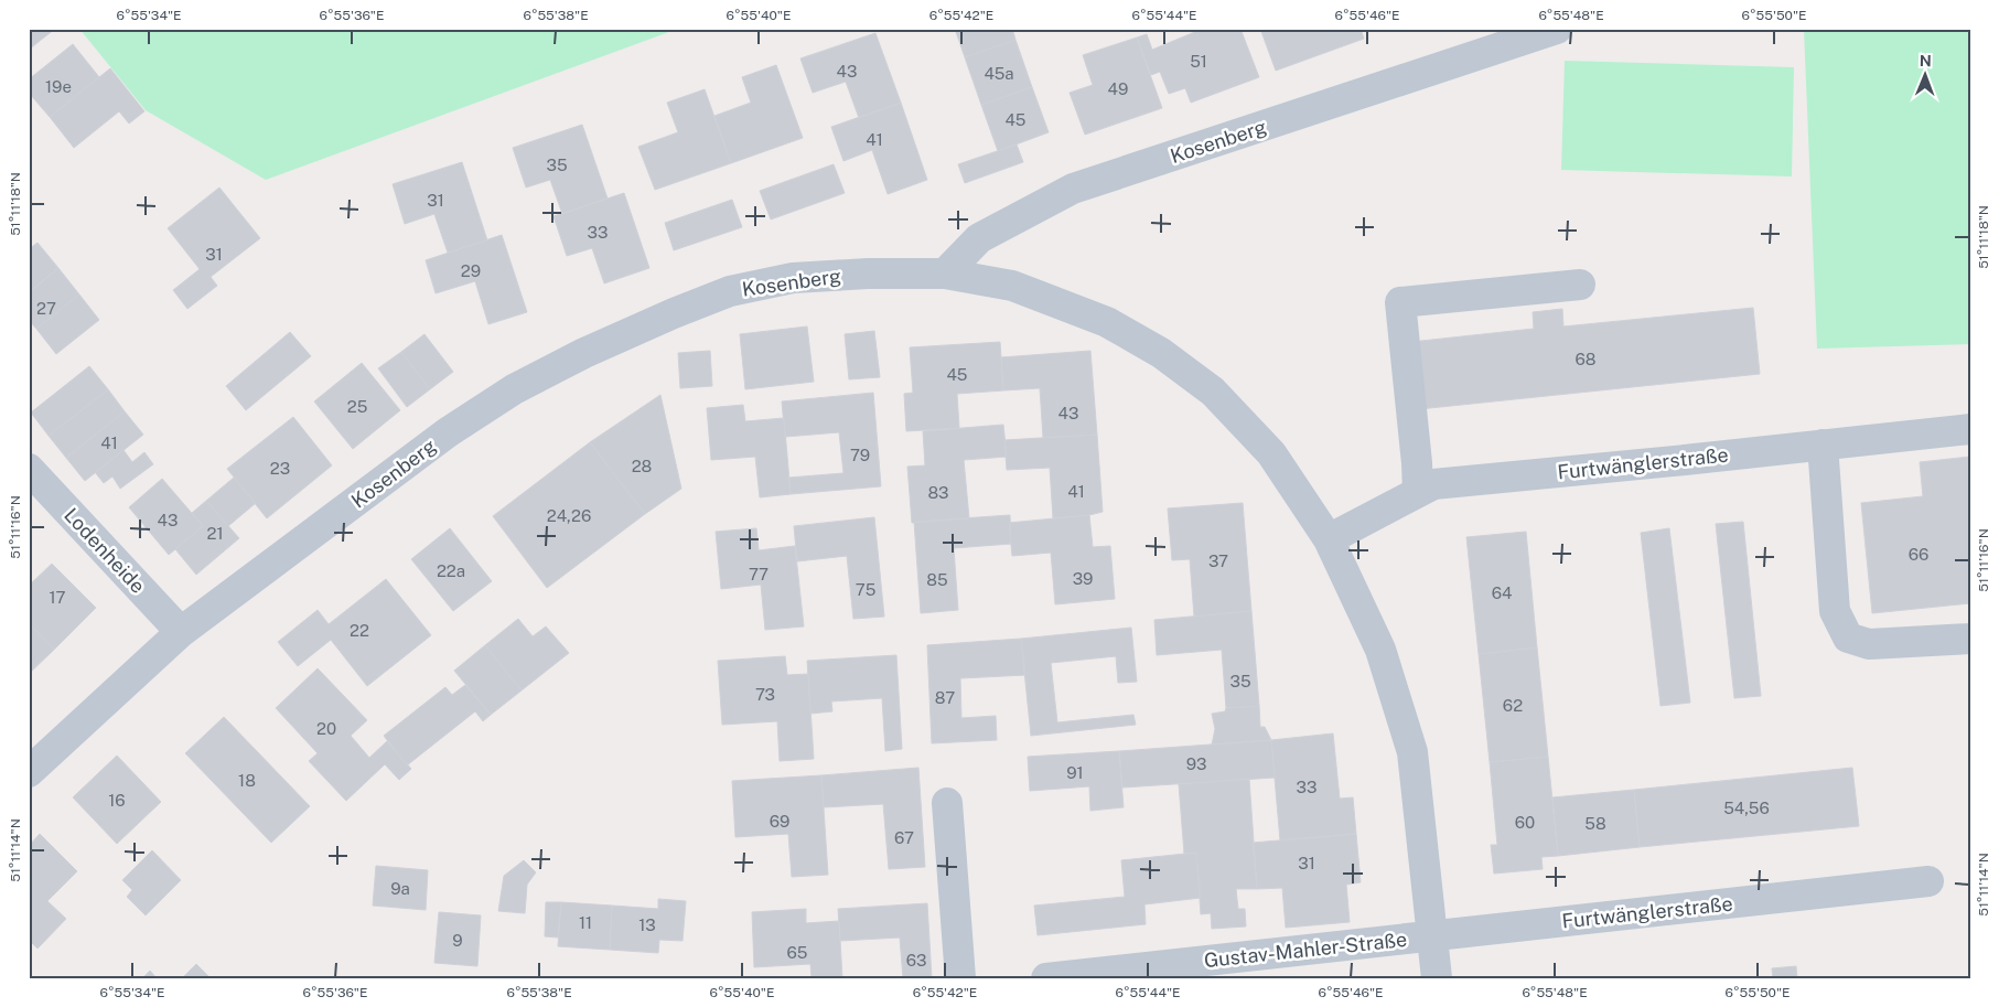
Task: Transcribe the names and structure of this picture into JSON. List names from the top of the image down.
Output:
{
  "streets": {
    "street": [
      "Kosenberg",
      "Furtwänglerstraße",
      "Lodenheide",
      "Gustav-Mahler-Straße"
    ]
  },
  "crossings": [
    ["Kosenberg", "Lodenheide"],
    ["Furtwänglerstraße", "Gustav-Mahler-Straße"]
  ],
  "house_numbers": [
    "51",
    "43",
    "45a",
    "19e",
    "49",
    "45",
    "41",
    "35",
    "31",
    "33",
    "31",
    "29",
    "27",
    "68",
    "45",
    "25",
    "43",
    "41",
    "79",
    "28",
    "23",
    "41",
    "83",
    "24,26",
    "43",
    "21",
    "66",
    "37",
    "22a",
    "77",
    "39",
    "85",
    "75",
    "64",
    "17",
    "22",
    "35",
    "73",
    "87",
    "62",
    "20",
    "93",
    "91",
    "18",
    "33",
    "16",
    "54,56",
    "69",
    "60",
    "58",
    "67",
    "31",
    "9a",
    "11",
    "13",
    "9",
    "65",
    "63"
  ],
  "north": "top",
  "coordinates": [
    "6°55'34\"E",
    "6°55'36\"E",
    "6°55'38\"E",
    "6°55'40\"E",
    "6°55'42\"E",
    "6°55'44\"E",
    "6°55'46\"E",
    "6°55'48\"E",
    "6°55'50\"E",
    "51°11'18\"N",
    "51°11'16\"N",
    "51°11'14\"N"
  ]
}
